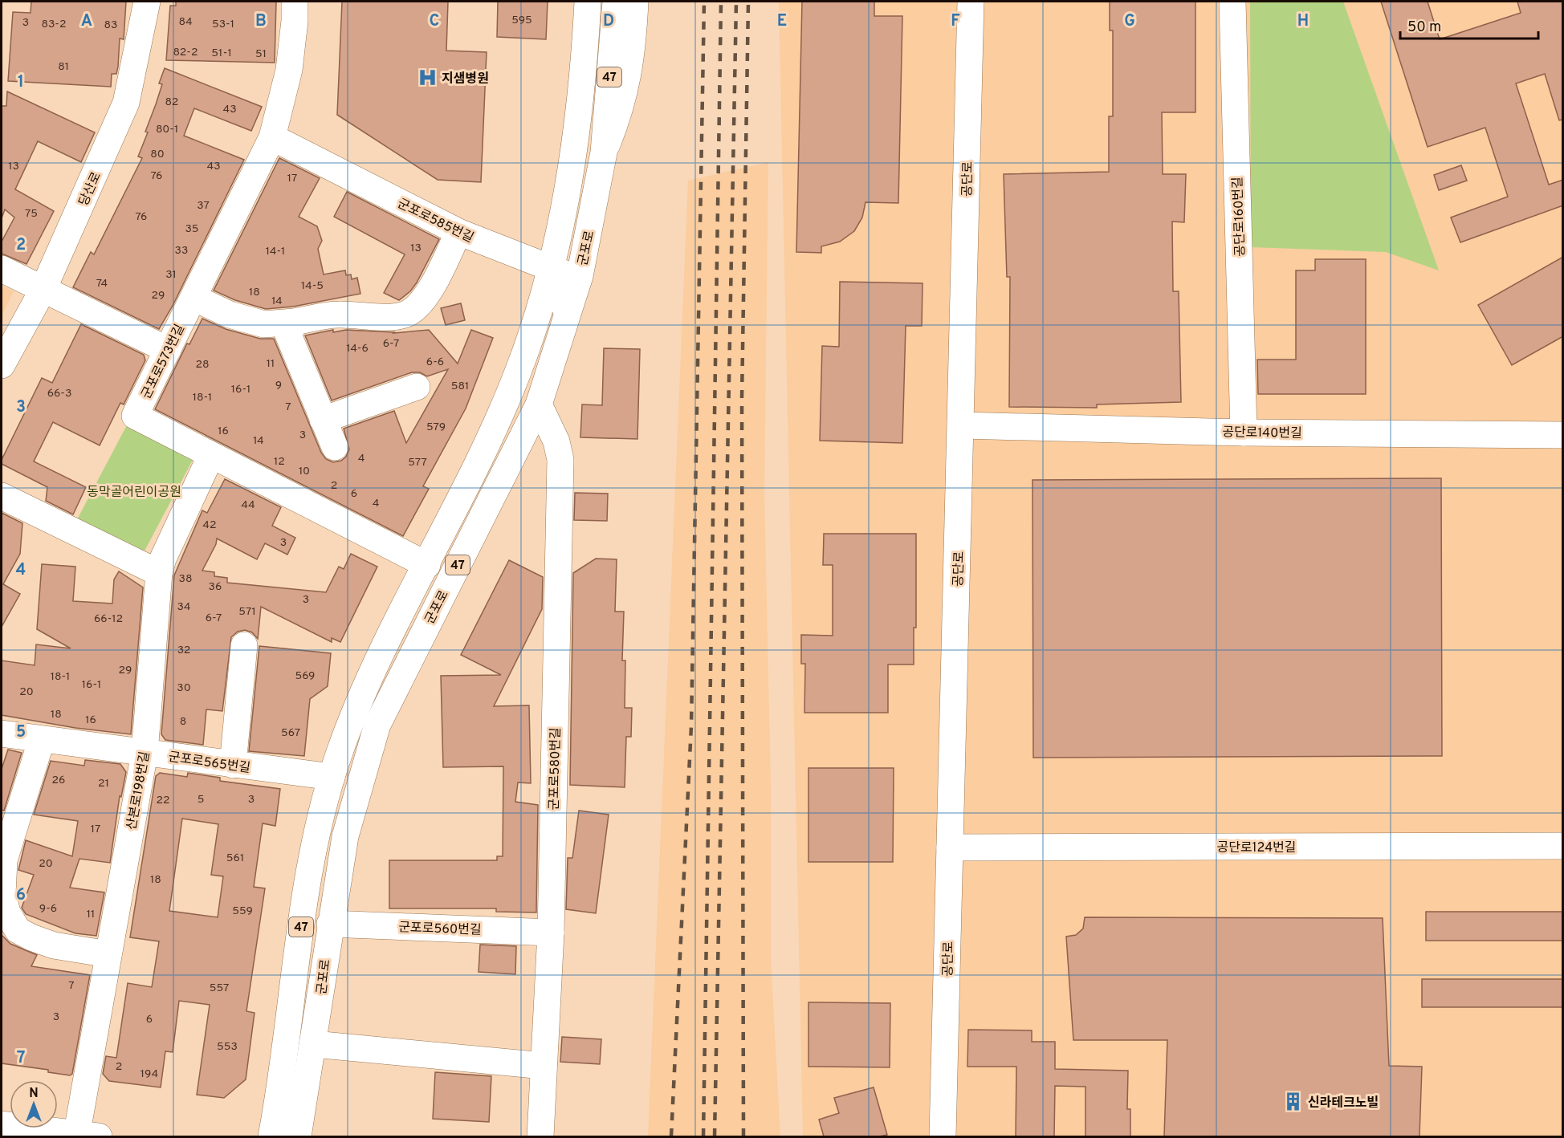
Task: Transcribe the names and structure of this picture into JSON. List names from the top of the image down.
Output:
{
  "streets": {
    "street": [
      "47",
      "공단로",
      "당산로",
      "공단로160번길",
      "군포로585번길",
      "군포로",
      "군포로573번길",
      "공단로140번길",
      "군포로565번길",
      "군포로580번길",
      "산본로198번길",
      "공단로124번길",
      "군포로560번길"
    ]
  },
  "crossings": [
    ["공단로", "공단로140번길"],
    ["공단로", "공단로124번길"],
    ["공단로160번길", "공단로140번길"],
    ["군포로585번길", "군포로"],
    ["군포로585번길", "군포로573번길"],
    ["군포로", "군포로573번길"],
    ["군포로", "군포로565번길"],
    ["군포로", "군포로580번길"],
    ["군포로", "군포로560번길"],
    ["군포로573번길", "산본로198번길"],
    ["군포로565번길", "산본로198번길"],
    ["군포로580번길", "군포로560번길"]
  ],
  "parks": ["동막골어린이공원"],
  "places": {
    "hospital": ["지샘병원"],
    "building": ["신라테크노빌"]
  },
  "house_numbers": [
    "595",
    "84",
    "3",
    "83-2",
    "53-1",
    "83",
    "82-2",
    "51-1",
    "51",
    "81",
    "82",
    "43",
    "80-1",
    "80",
    "13",
    "43",
    "76",
    "17",
    "37",
    "75",
    "76",
    "35",
    "13",
    "33",
    "14-1",
    "31",
    "74",
    "14-5",
    "18",
    "29",
    "14",
    "6-7",
    "14-6",
    "6-6",
    "11",
    "28",
    "9",
    "581",
    "16-1",
    "66-3",
    "18-1",
    "7",
    "579",
    "16",
    "3",
    "14",
    "4",
    "12",
    "577",
    "10",
    "2",
    "6",
    "4",
    "44",
    "42",
    "3",
    "38",
    "36",
    "3",
    "34",
    "571",
    "6-7",
    "66-12",
    "32",
    "29",
    "569",
    "18-1",
    "16-1",
    "30",
    "20",
    "18",
    "16",
    "8",
    "567",
    "26",
    "21",
    "5",
    "3",
    "22",
    "17",
    "561",
    "20",
    "18",
    "9-6",
    "559",
    "11",
    "7",
    "557",
    "3",
    "6",
    "553",
    "2",
    "194"
  ],
  "scale_bar": "50 m",
  "north": "top",
  "grid": {
    "columns": [
      "A",
      "B",
      "C",
      "D",
      "E",
      "F",
      "G",
      "H"
    ],
    "rows": [
      "1",
      "2",
      "3",
      "4",
      "5",
      "6",
      "7"
    ]
  }
}
